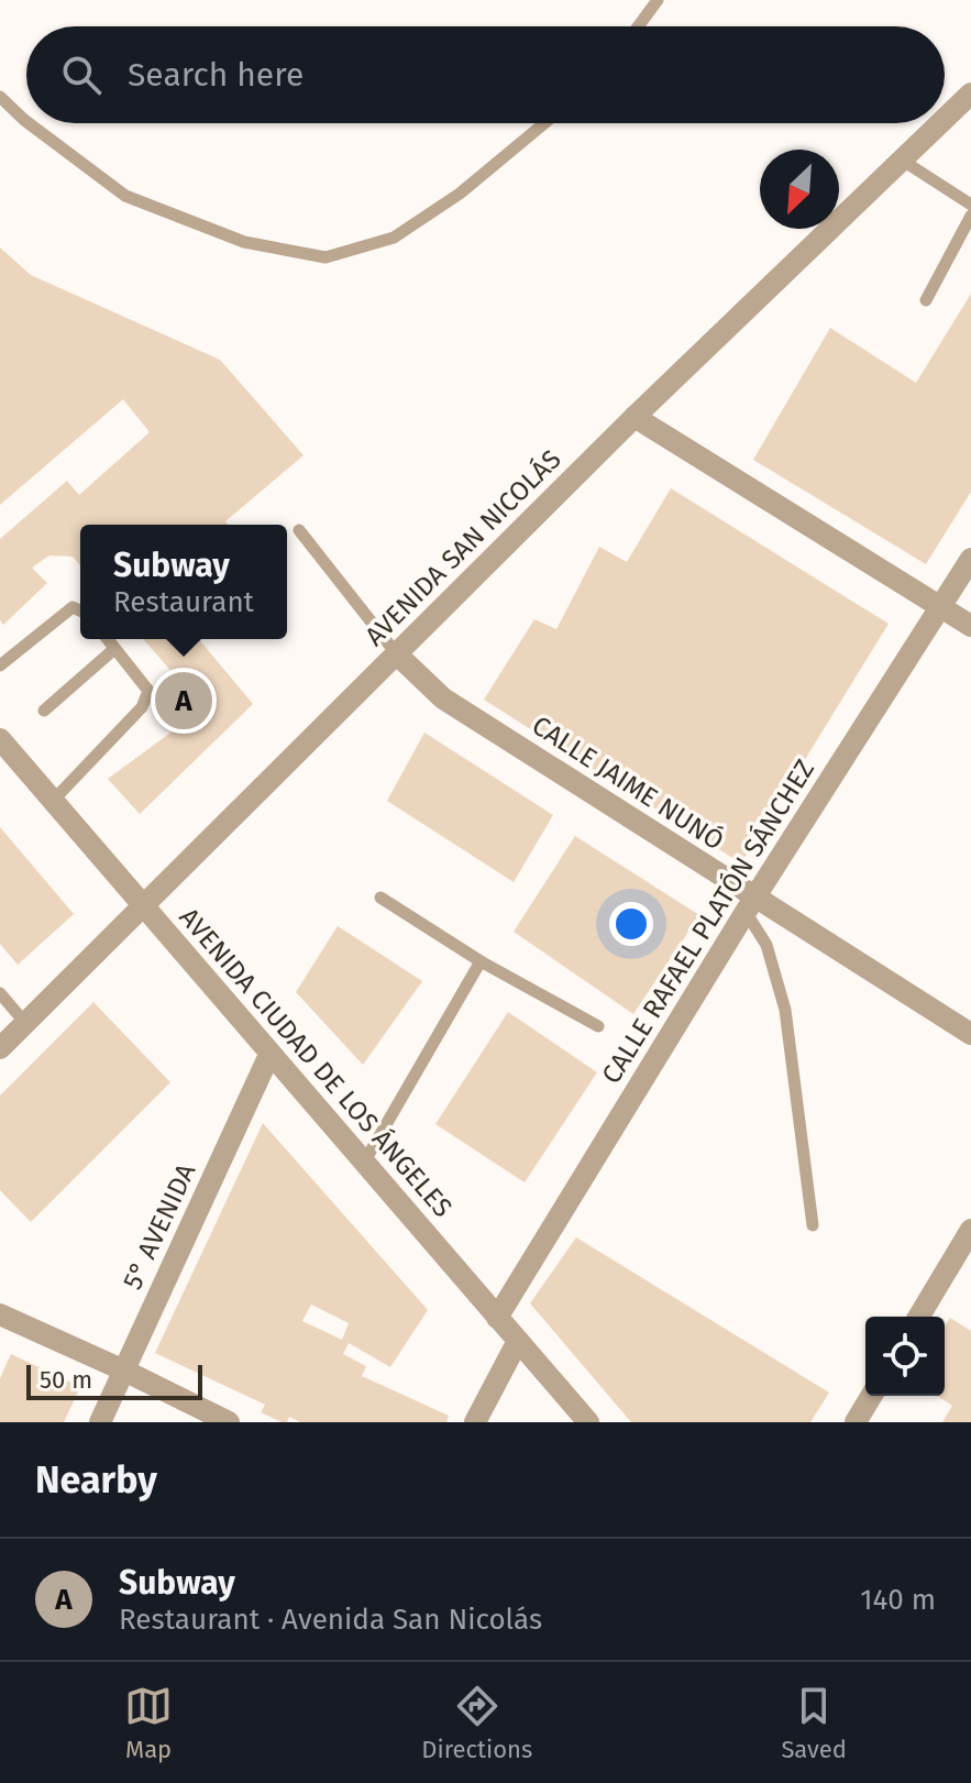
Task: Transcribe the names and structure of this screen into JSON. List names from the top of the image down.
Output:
{
  "streets": {
    "street": [
      "AVENIDA SAN NICOLÁS",
      "CALLE JAIME NUNÓ",
      "CALLE RAFAEL PLATÓN SÁNCHEZ",
      "AVENIDA CIUDAD DE LOS ÁNGELES",
      "5° AVENIDA"
    ]
  },
  "crossings": [
    ["AVENIDA SAN NICOLÁS", "CALLE JAIME NUNÓ"],
    ["AVENIDA SAN NICOLÁS", "AVENIDA CIUDAD DE LOS ÁNGELES"],
    ["CALLE JAIME NUNÓ", "CALLE RAFAEL PLATÓN SÁNCHEZ"],
    ["CALLE RAFAEL PLATÓN SÁNCHEZ", "AVENIDA CIUDAD DE LOS ÁNGELES"],
    ["AVENIDA CIUDAD DE LOS ÁNGELES", "5° AVENIDA"]
  ],
  "scale_bar": "50 m",
  "north": "bottom left",
  "page": {
    "search": "Search here",
    "popup": ["Subway", "Restaurant"],
    "pins": "A",
    "scale": "50 m",
    "heading": "Nearby",
    "list": [
      {
        "mark": "A",
        "name": "Subway",
        "note": "Restaurant · Avenida San Nicolás",
        "value": "140 m"
      }
    ],
    "nav": ["Map", "Directions", "Saved"]
  }
}
